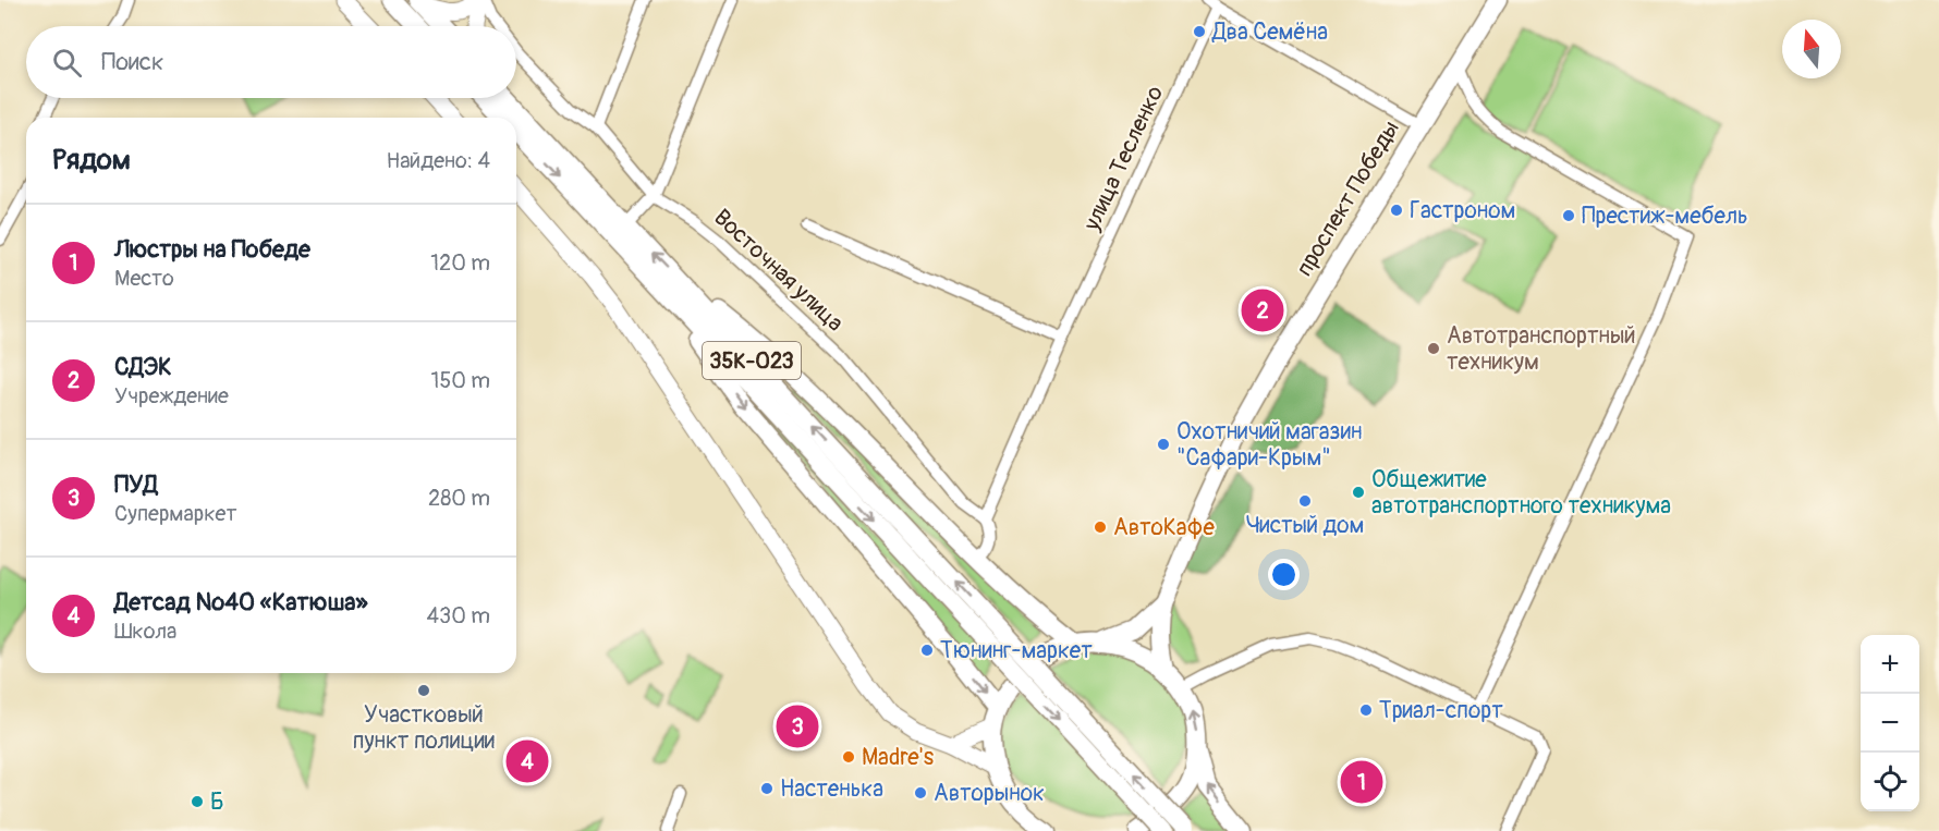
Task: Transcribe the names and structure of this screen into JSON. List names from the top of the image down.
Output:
{
  "streets": {
    "main road": ["проспект Победы", "35К-023"],
    "street": ["улица Тесленко", "Восточная улица"]
  },
  "crossings": [
    ["улица Тесленко", "Восточная улица"]
  ],
  "places": [
    "Два Семёна",
    "Гастроном",
    "Престиж-мебель",
    "Автотранспортный техникум",
    "Охотничий магазин \"Сафари-Крым\"",
    "Общежитие автотранспортного техникума",
    "Чистый дом",
    "АвтоКафе",
    "Тюнинг-маркет",
    "Участковый пункт полиции",
    "Триал-спорт",
    "Madre's",
    "Настенька",
    "Авторынок",
    "Б"
  ],
  "north": "top",
  "page": {
    "search": "Поиск",
    "heading": ["Рядом", "Найдено: 4"],
    "list": [
      {
        "mark": "1",
        "name": "Люстры на Победе",
        "note": "Место",
        "value": "120 m"
      },
      {
        "mark": "2",
        "name": "СДЭК",
        "note": "Учреждение",
        "value": "150 m"
      },
      {
        "mark": "3",
        "name": "ПУД",
        "note": "Супермаркет",
        "value": "280 m"
      },
      {
        "mark": "4",
        "name": "Детсад №40 «Катюша»",
        "note": "Школа",
        "value": "430 m"
      }
    ],
    "pins": [
      "2",
      "3",
      "4",
      "1"
    ],
    "map_buttons": ["+", "−"]
  }
}
